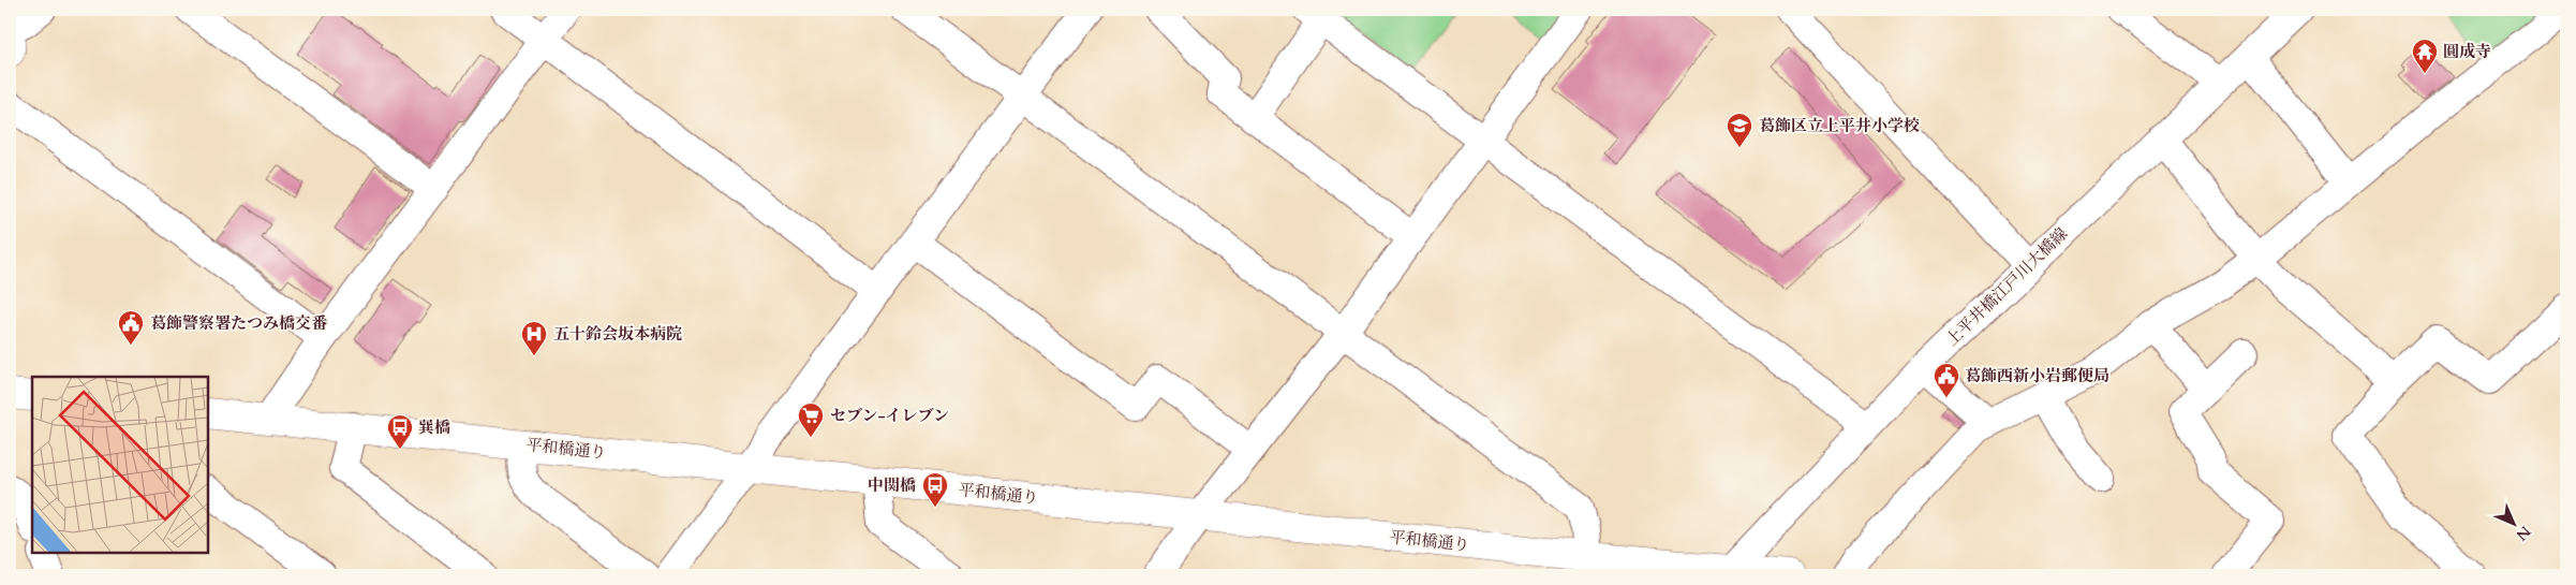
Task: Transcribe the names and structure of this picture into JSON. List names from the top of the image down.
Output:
{
  "streets": {
    "main road": ["平和橋通り"],
    "street": ["上平井橋江戸川大橋線"]
  },
  "crossings": [
    ["上平井橋江戸川大橋線", "平和橋通り"]
  ],
  "places": {
    "temple": ["圓成寺"],
    "school or university": ["葛飾区立上平井小学校"],
    "public building": ["葛飾警察署たつみ橋交番", "葛飾西新小岩郵便局"],
    "hospital": ["五十鈴会坂本病院"],
    "supermarket": ["セブン-イレブン"],
    "bus stop": ["巽橋", "中関橋"]
  },
  "north": "bottom right"
}
